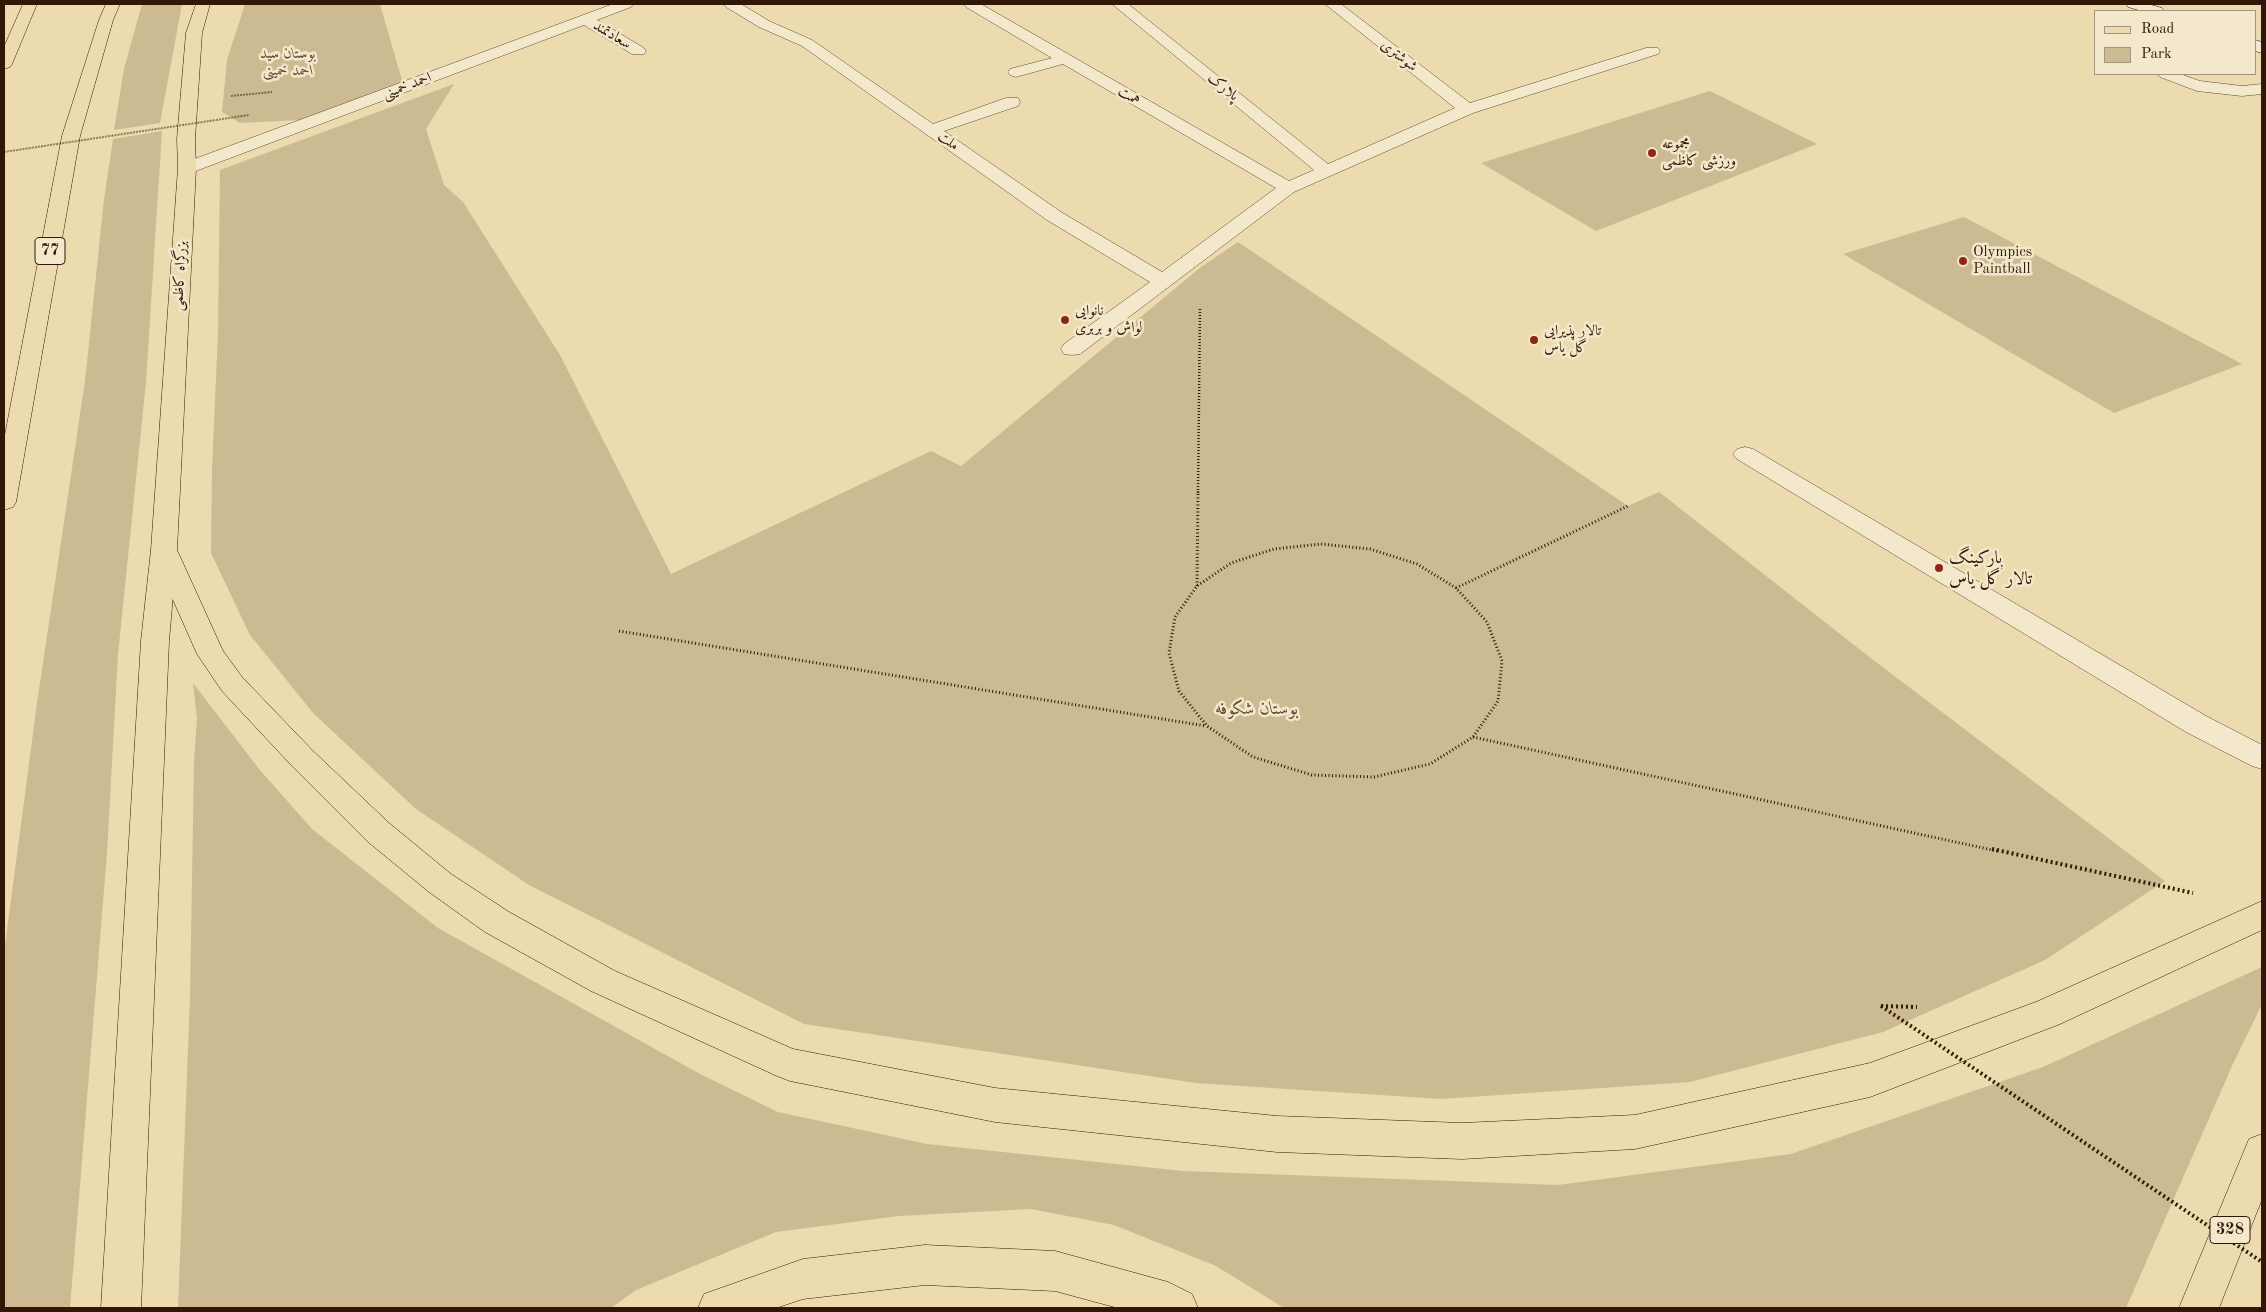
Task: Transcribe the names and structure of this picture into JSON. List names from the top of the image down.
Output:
{
  "streets": {
    "main road": ["77", "بزرگراه کاظمی", "328"],
    "street": [
      "سعادتمند",
      "شوشتری",
      "احمد خمینی",
      "پلارک",
      "همت",
      "ملت"
    ]
  },
  "crossings": [
    ["سعادتمند", "احمد خمینی"],
    ["احمد خمینی", "بزرگراه کاظمی"]
  ],
  "parks": ["بوستان سید احمد خمینی", "بوستان شکوفه"],
  "places": [
    "مجموعه ورزشی کاظمی",
    "Olympics Paintball",
    "نانوایی لواش و بربری",
    "تالار پذیرایی گل یاس",
    "پارکینگ تالار گل یاس"
  ],
  "legend": ["Road", "Park"]
}
